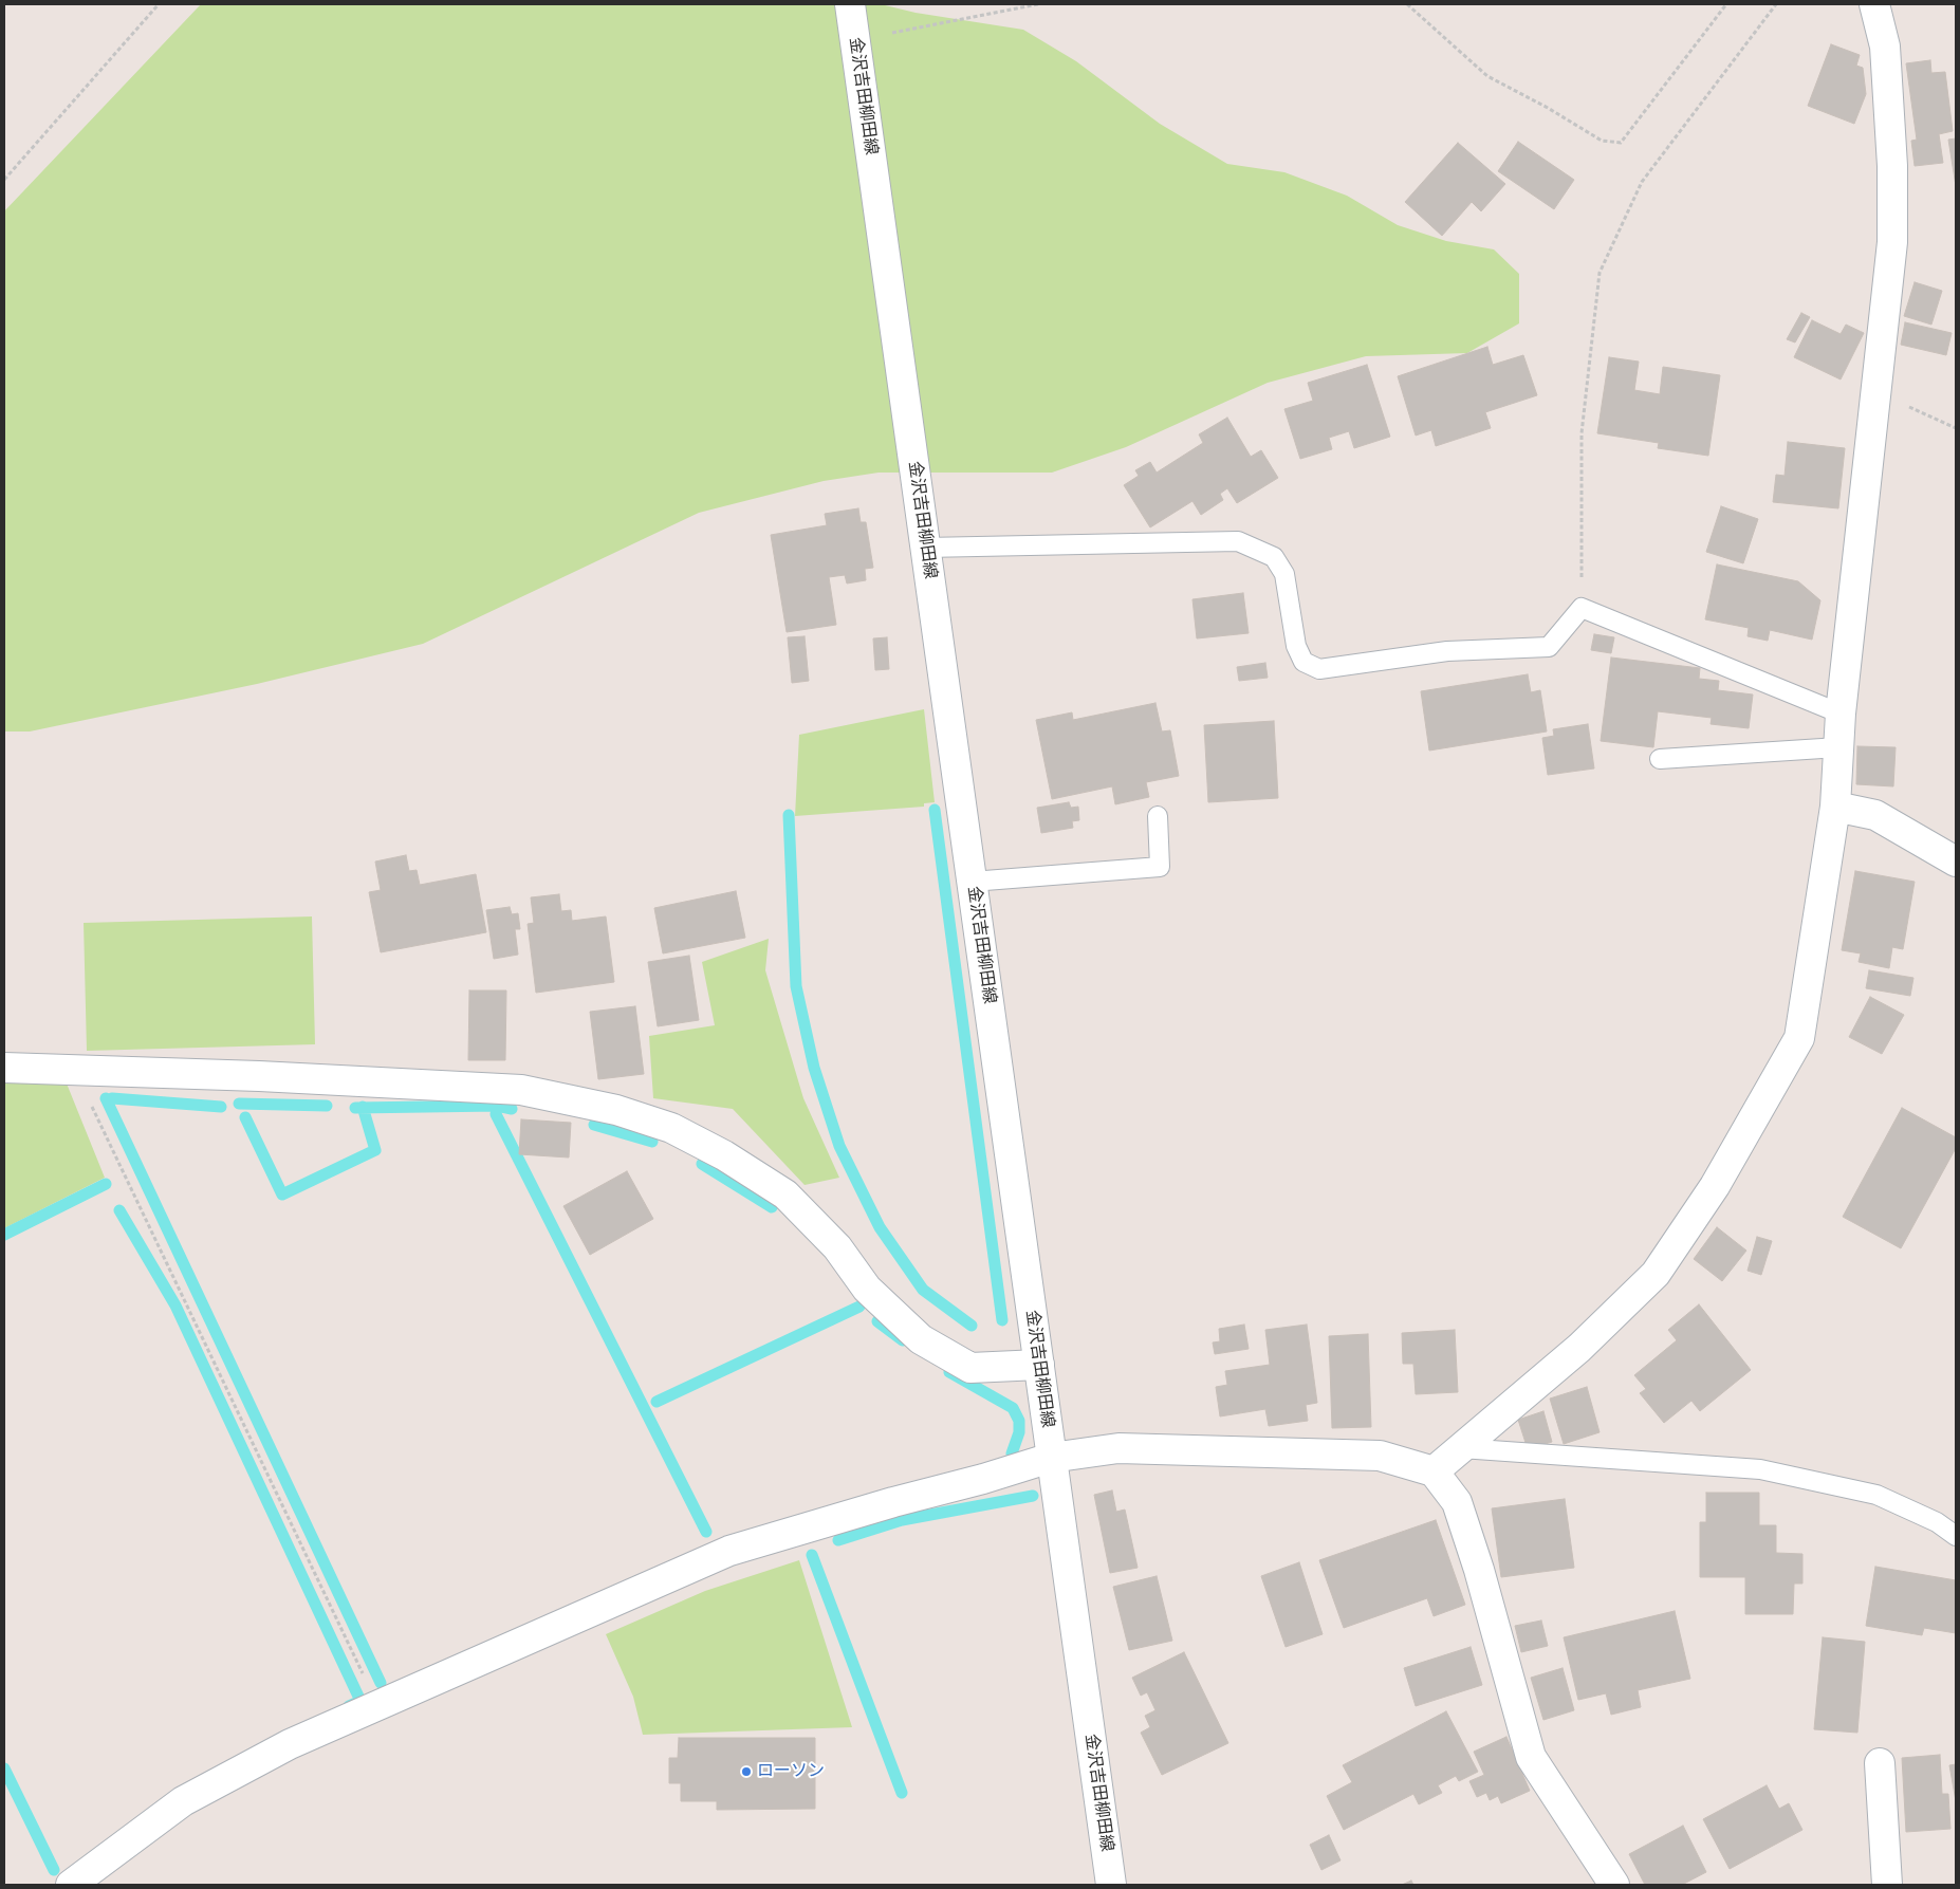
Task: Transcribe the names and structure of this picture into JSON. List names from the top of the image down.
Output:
{
  "streets": {
    "street": ["金沢吉田柳田線"]
  },
  "places": ["ローソン"]
}
